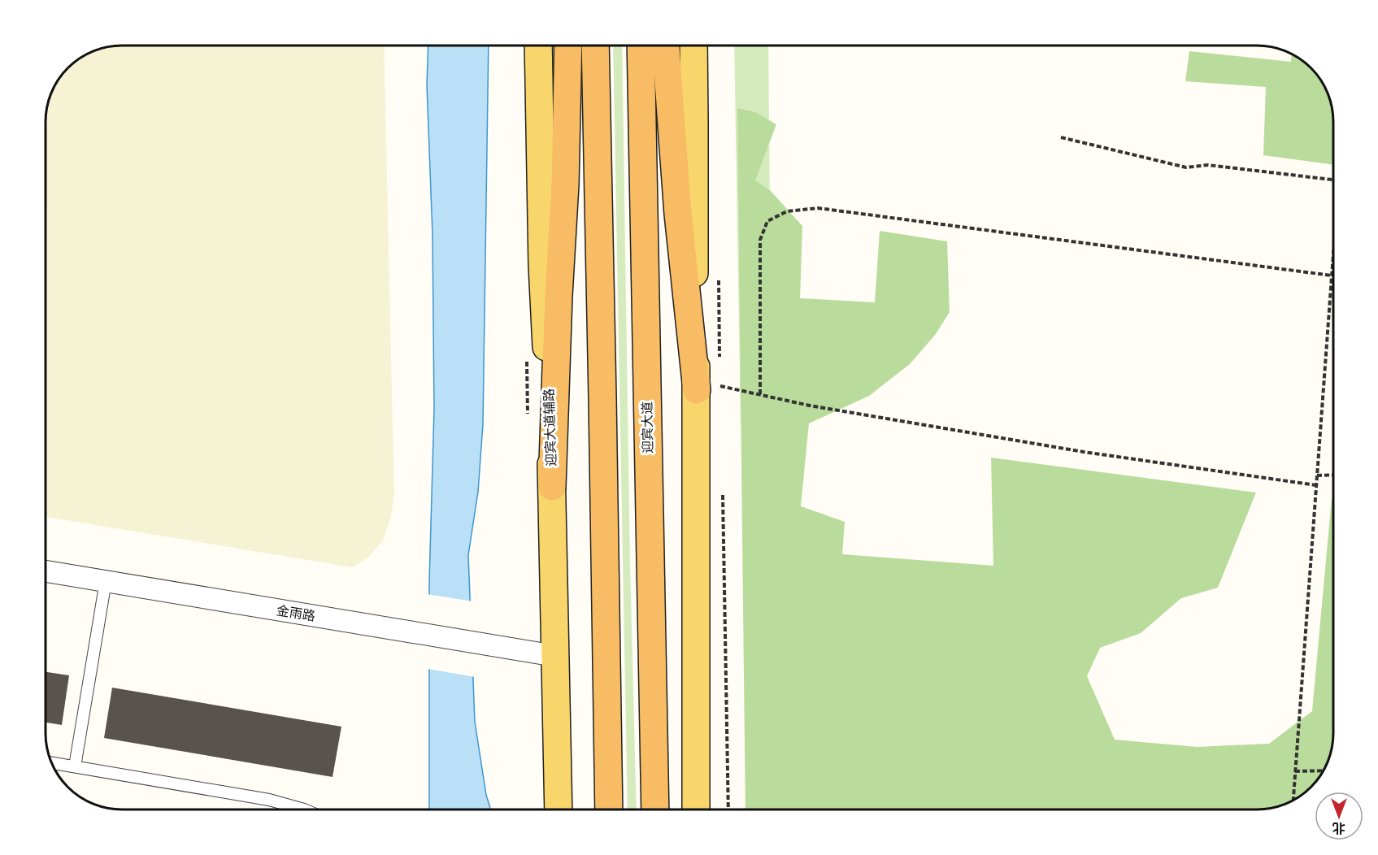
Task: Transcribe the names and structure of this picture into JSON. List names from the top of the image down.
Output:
{
  "streets": {
    "highway": ["迎宾大道"],
    "main road": ["迎宾大道辅路"],
    "street": ["金雨路"]
  },
  "crossings": [
    ["迎宾大道辅路", "金雨路"]
  ],
  "north": "bottom"
}
